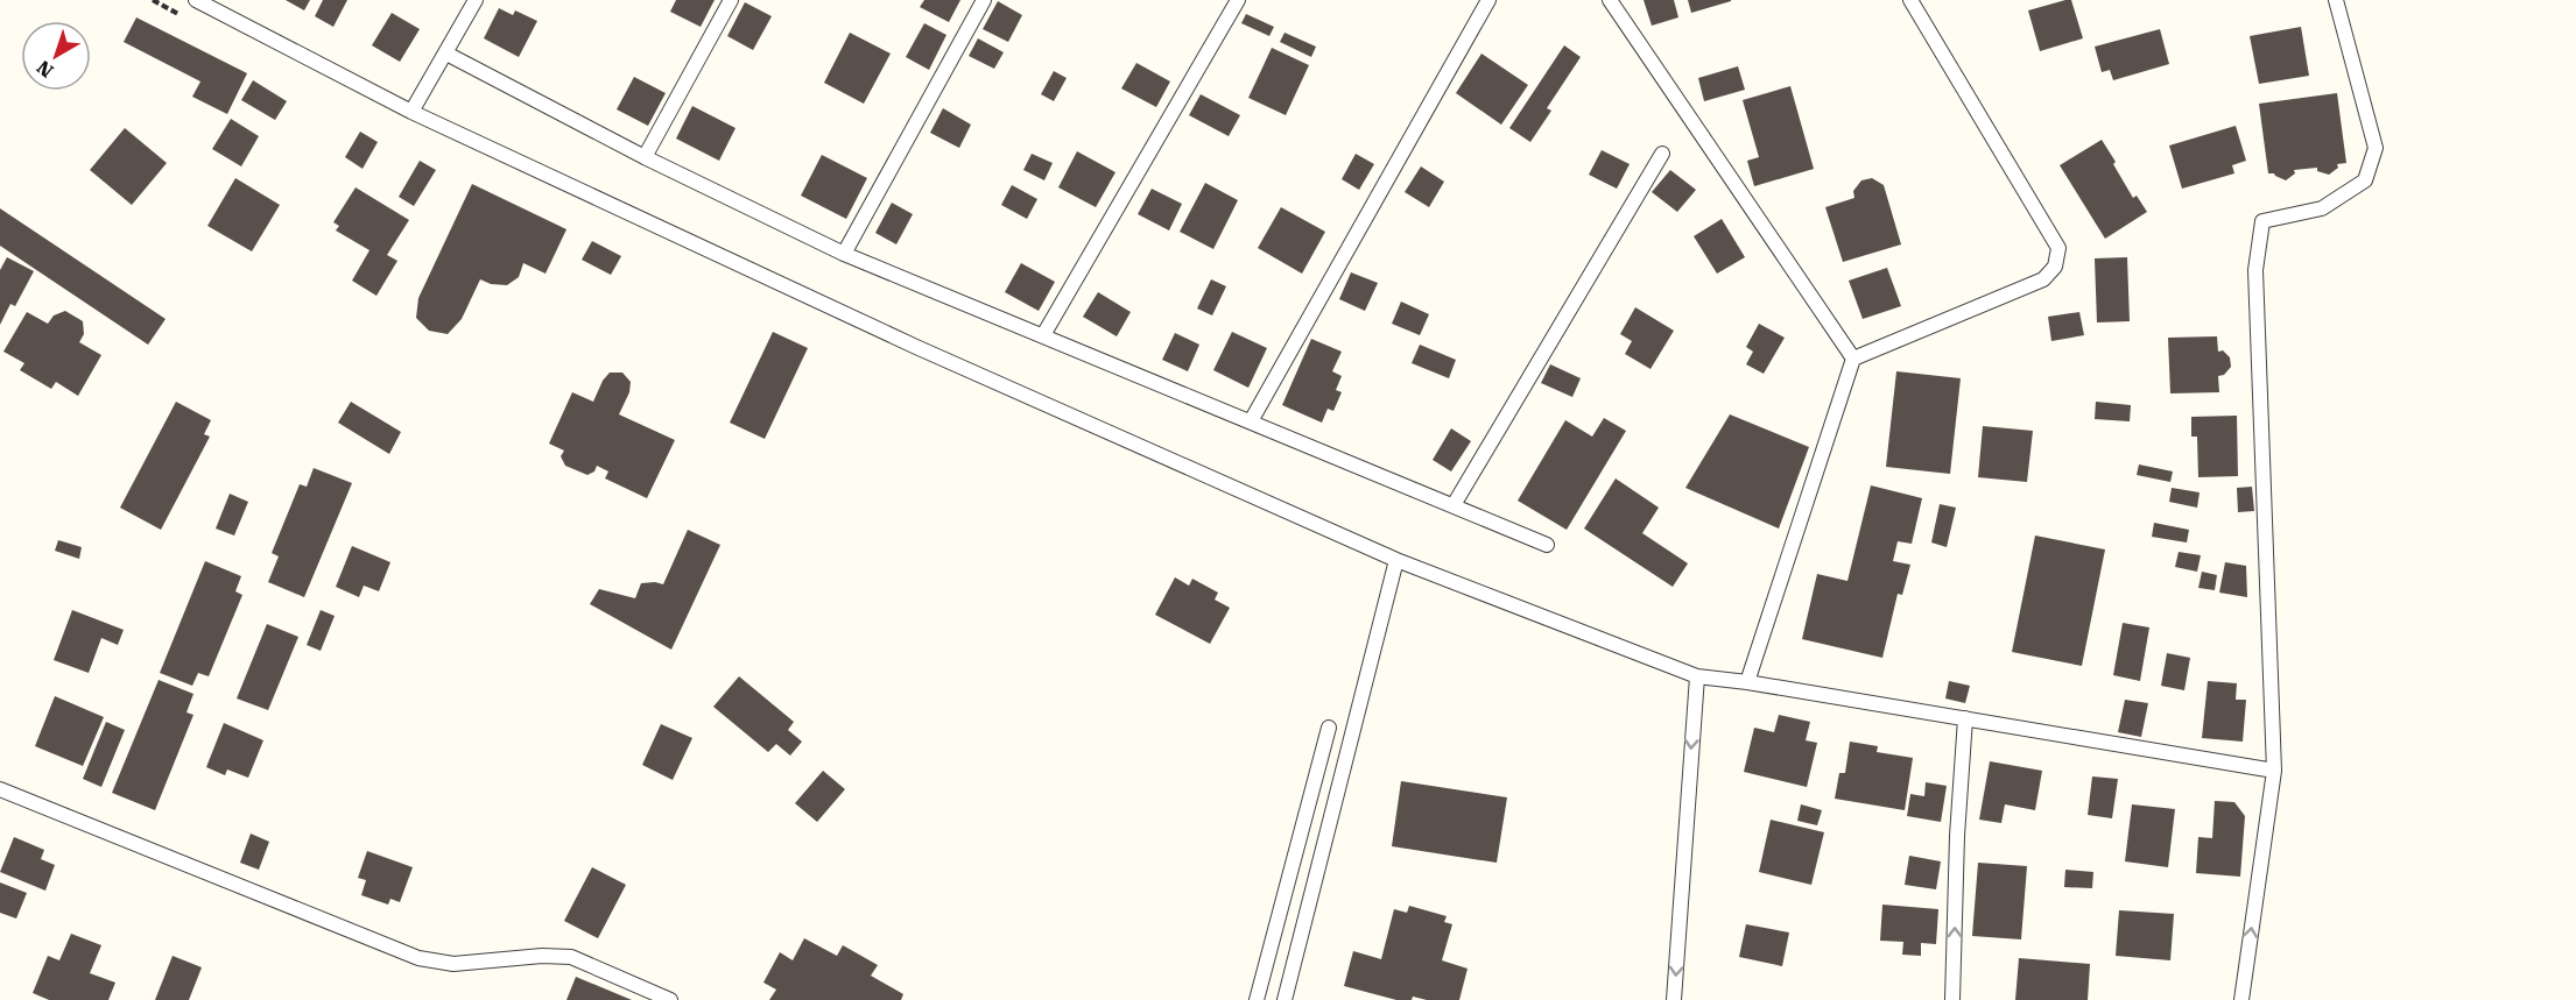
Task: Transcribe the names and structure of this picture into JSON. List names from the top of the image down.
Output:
{
  "north": "bottom left"
}
